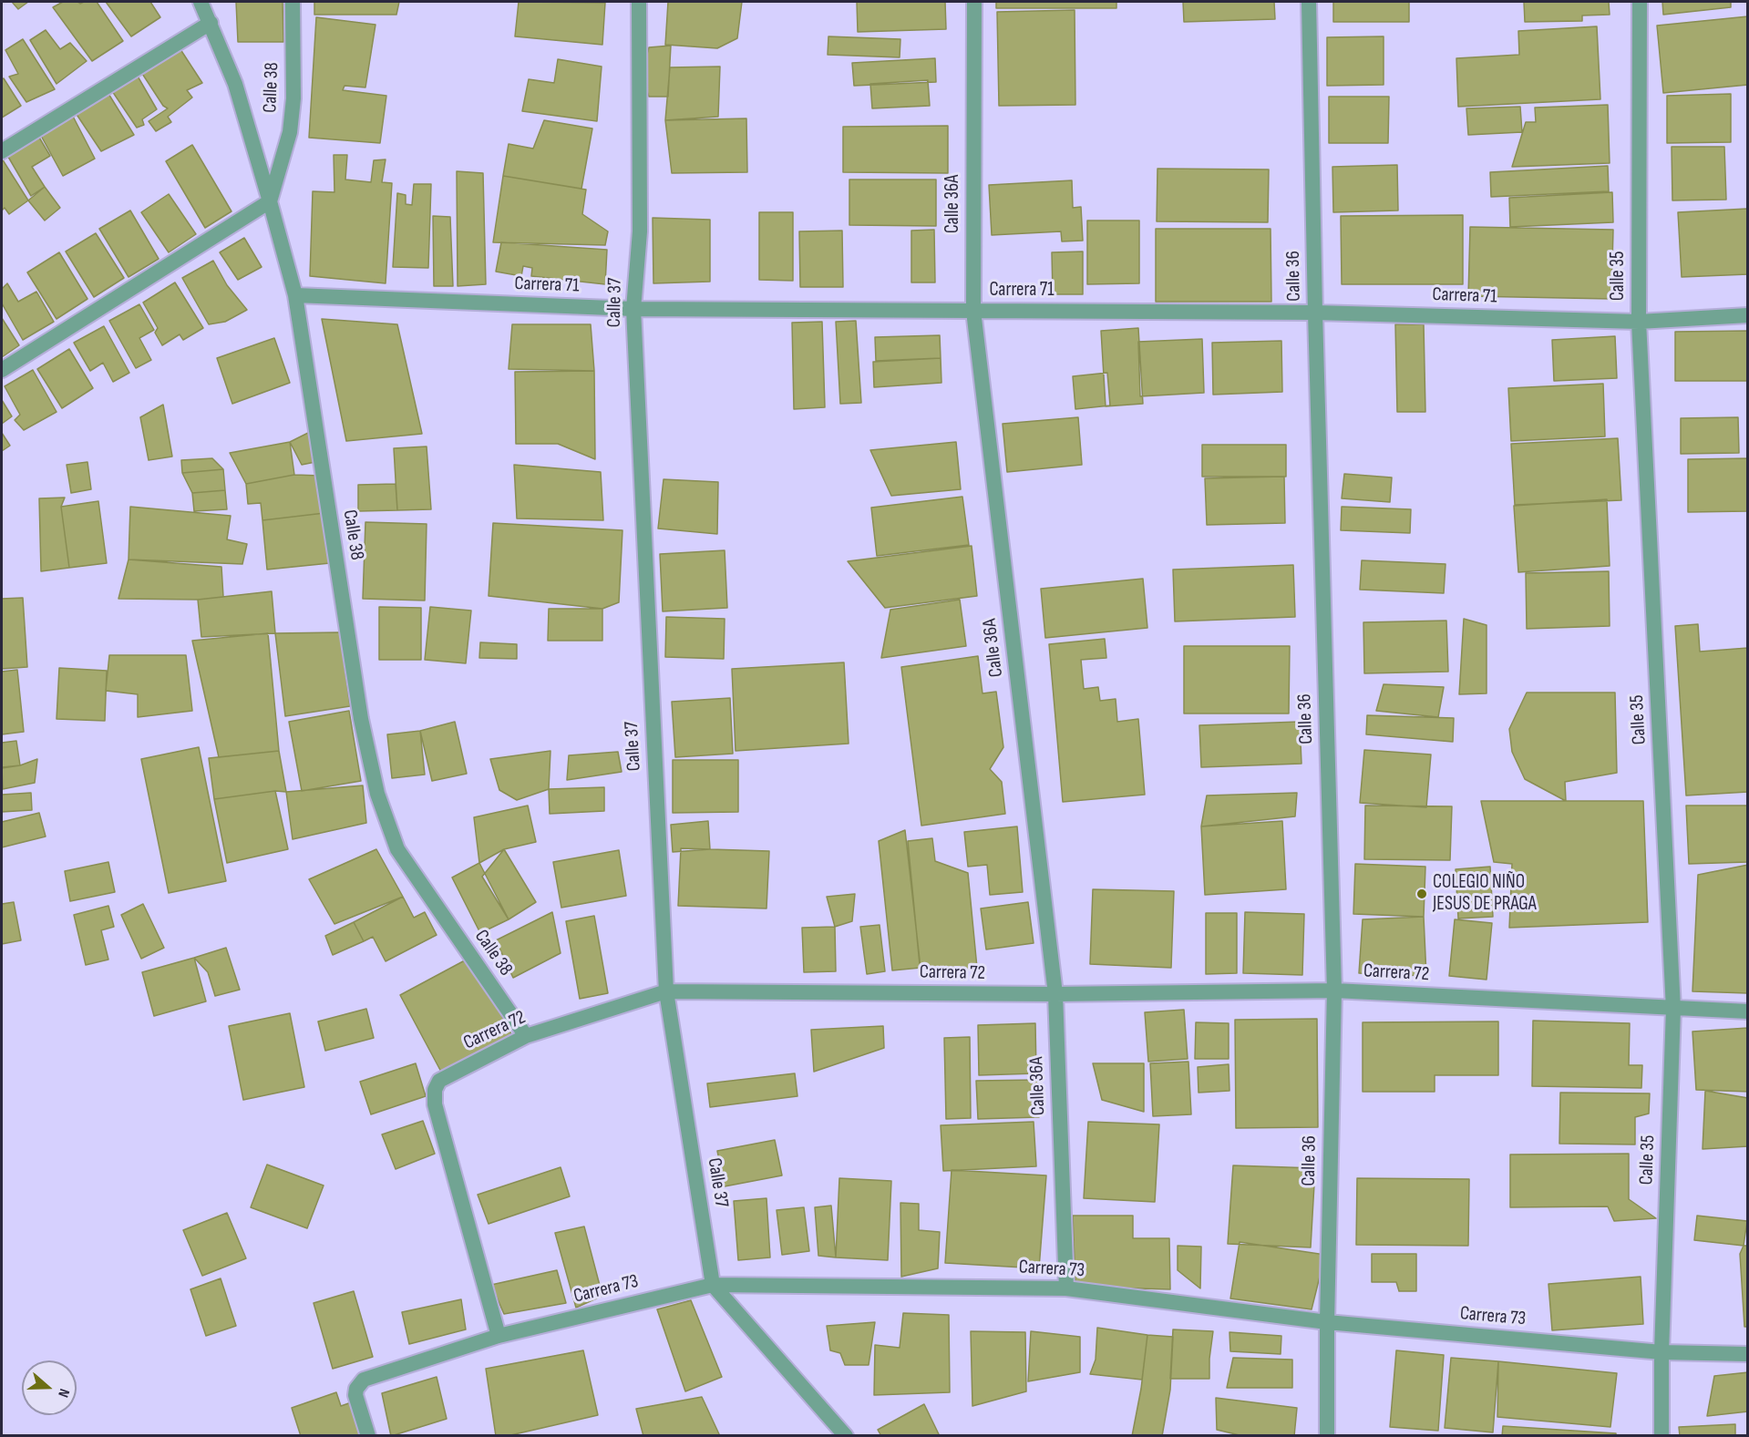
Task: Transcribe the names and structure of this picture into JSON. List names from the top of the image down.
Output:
{
  "streets": {
    "street": [
      "Calle 38",
      "Calle 36A",
      "Calle 36",
      "Calle 35",
      "Carrera 71",
      "Calle 37",
      "Carrera 72",
      "Carrera 73"
    ]
  },
  "crossings": [
    ["Calle 38", "Carrera 71"],
    ["Calle 38", "Carrera 72"],
    ["Calle 36A", "Carrera 71"],
    ["Calle 36A", "Carrera 72"],
    ["Calle 36A", "Carrera 73"],
    ["Calle 36", "Carrera 71"],
    ["Calle 36", "Carrera 72"],
    ["Calle 36", "Carrera 73"],
    ["Calle 35", "Carrera 71"],
    ["Calle 35", "Carrera 72"],
    ["Calle 35", "Carrera 73"],
    ["Carrera 71", "Calle 37"],
    ["Calle 37", "Carrera 72"],
    ["Calle 37", "Carrera 73"],
    ["Carrera 72", "Carrera 73"]
  ],
  "places": ["COLEGIO NIÑO JESUS DE PRAGA"],
  "north": "right"
}
